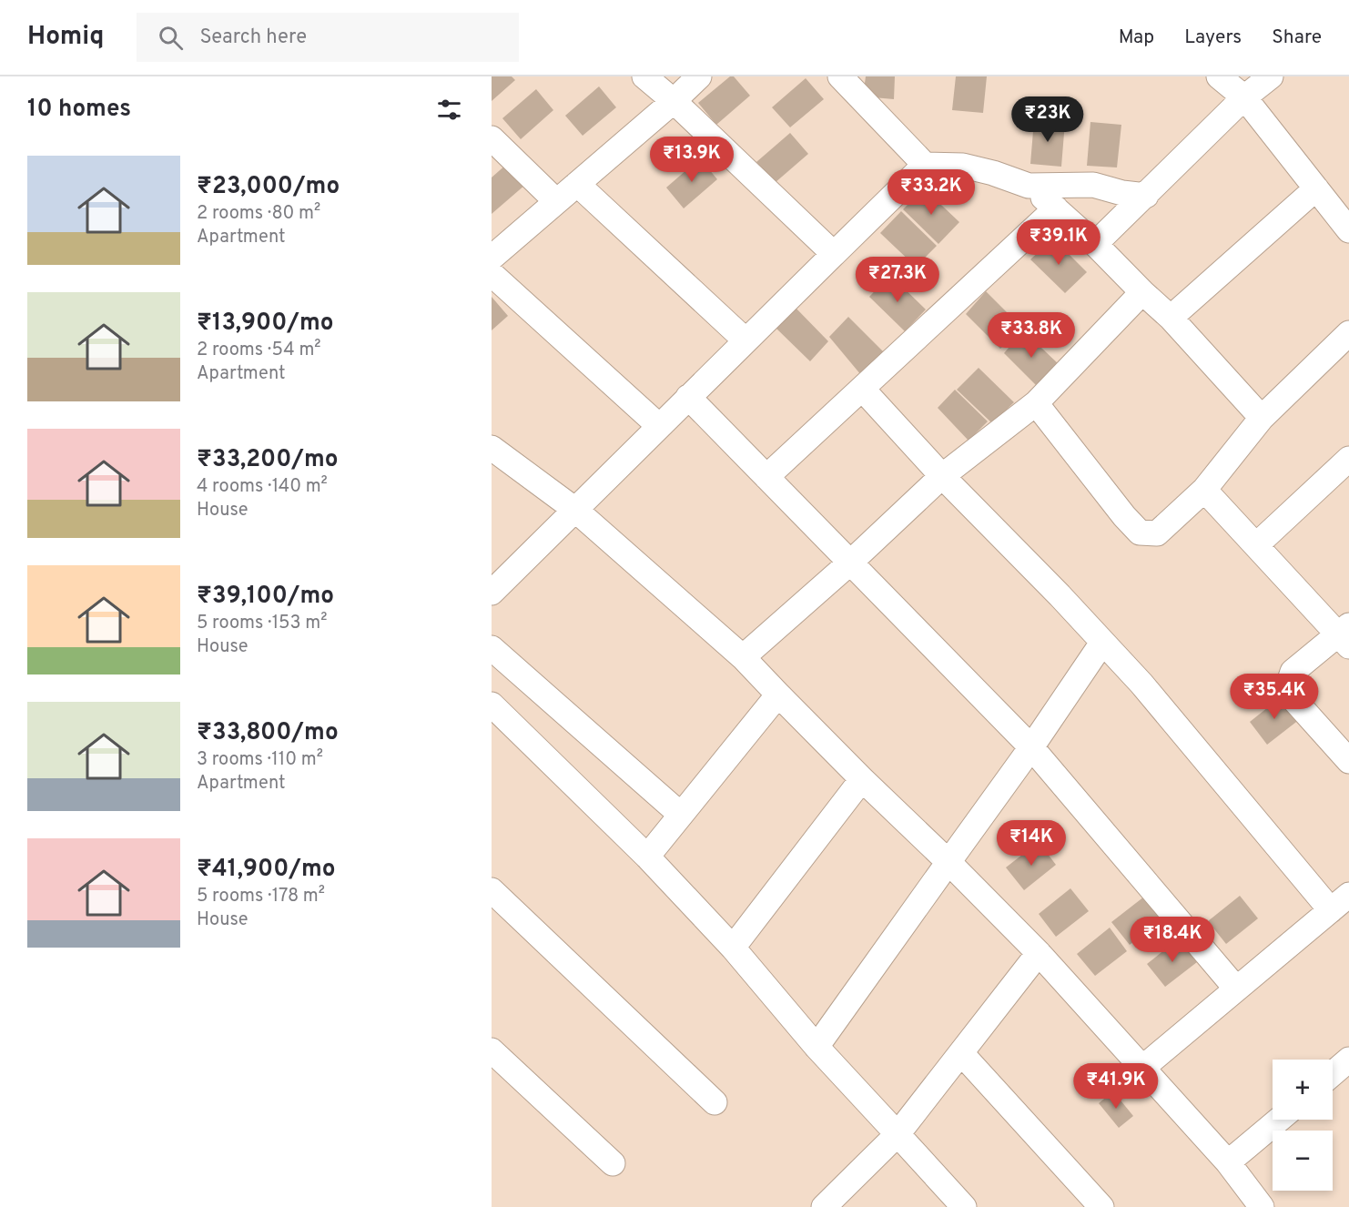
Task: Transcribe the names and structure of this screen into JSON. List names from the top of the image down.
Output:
{
  "page": {
    "header": "Homiq",
    "search": "Search here",
    "nav": ["Map", "Layers", "Share"],
    "heading": "10 homes",
    "price": [
      "₹23K",
      "₹13.9K",
      "₹33.2K",
      "₹39.1K",
      "₹27.3K",
      "₹33.8K",
      "₹35.4K",
      "₹14K",
      "₹18.4K",
      "₹41.9K"
    ],
    "list": [
      {
        "name": "₹23,000/mo",
        "note": "2 rooms · 80 m² · Apartment"
      },
      {
        "name": "₹13,900/mo",
        "note": "2 rooms · 54 m² · Apartment"
      },
      {
        "name": "₹33,200/mo",
        "note": "4 rooms · 140 m² · House"
      },
      {
        "name": "₹39,100/mo",
        "note": "5 rooms · 153 m² · House"
      },
      {
        "name": "₹33,800/mo",
        "note": "3 rooms · 110 m² · Apartment"
      },
      {
        "name": "₹41,900/mo",
        "note": "5 rooms · 178 m² · House"
      }
    ],
    "map_buttons": ["+", "−"]
  }
}
